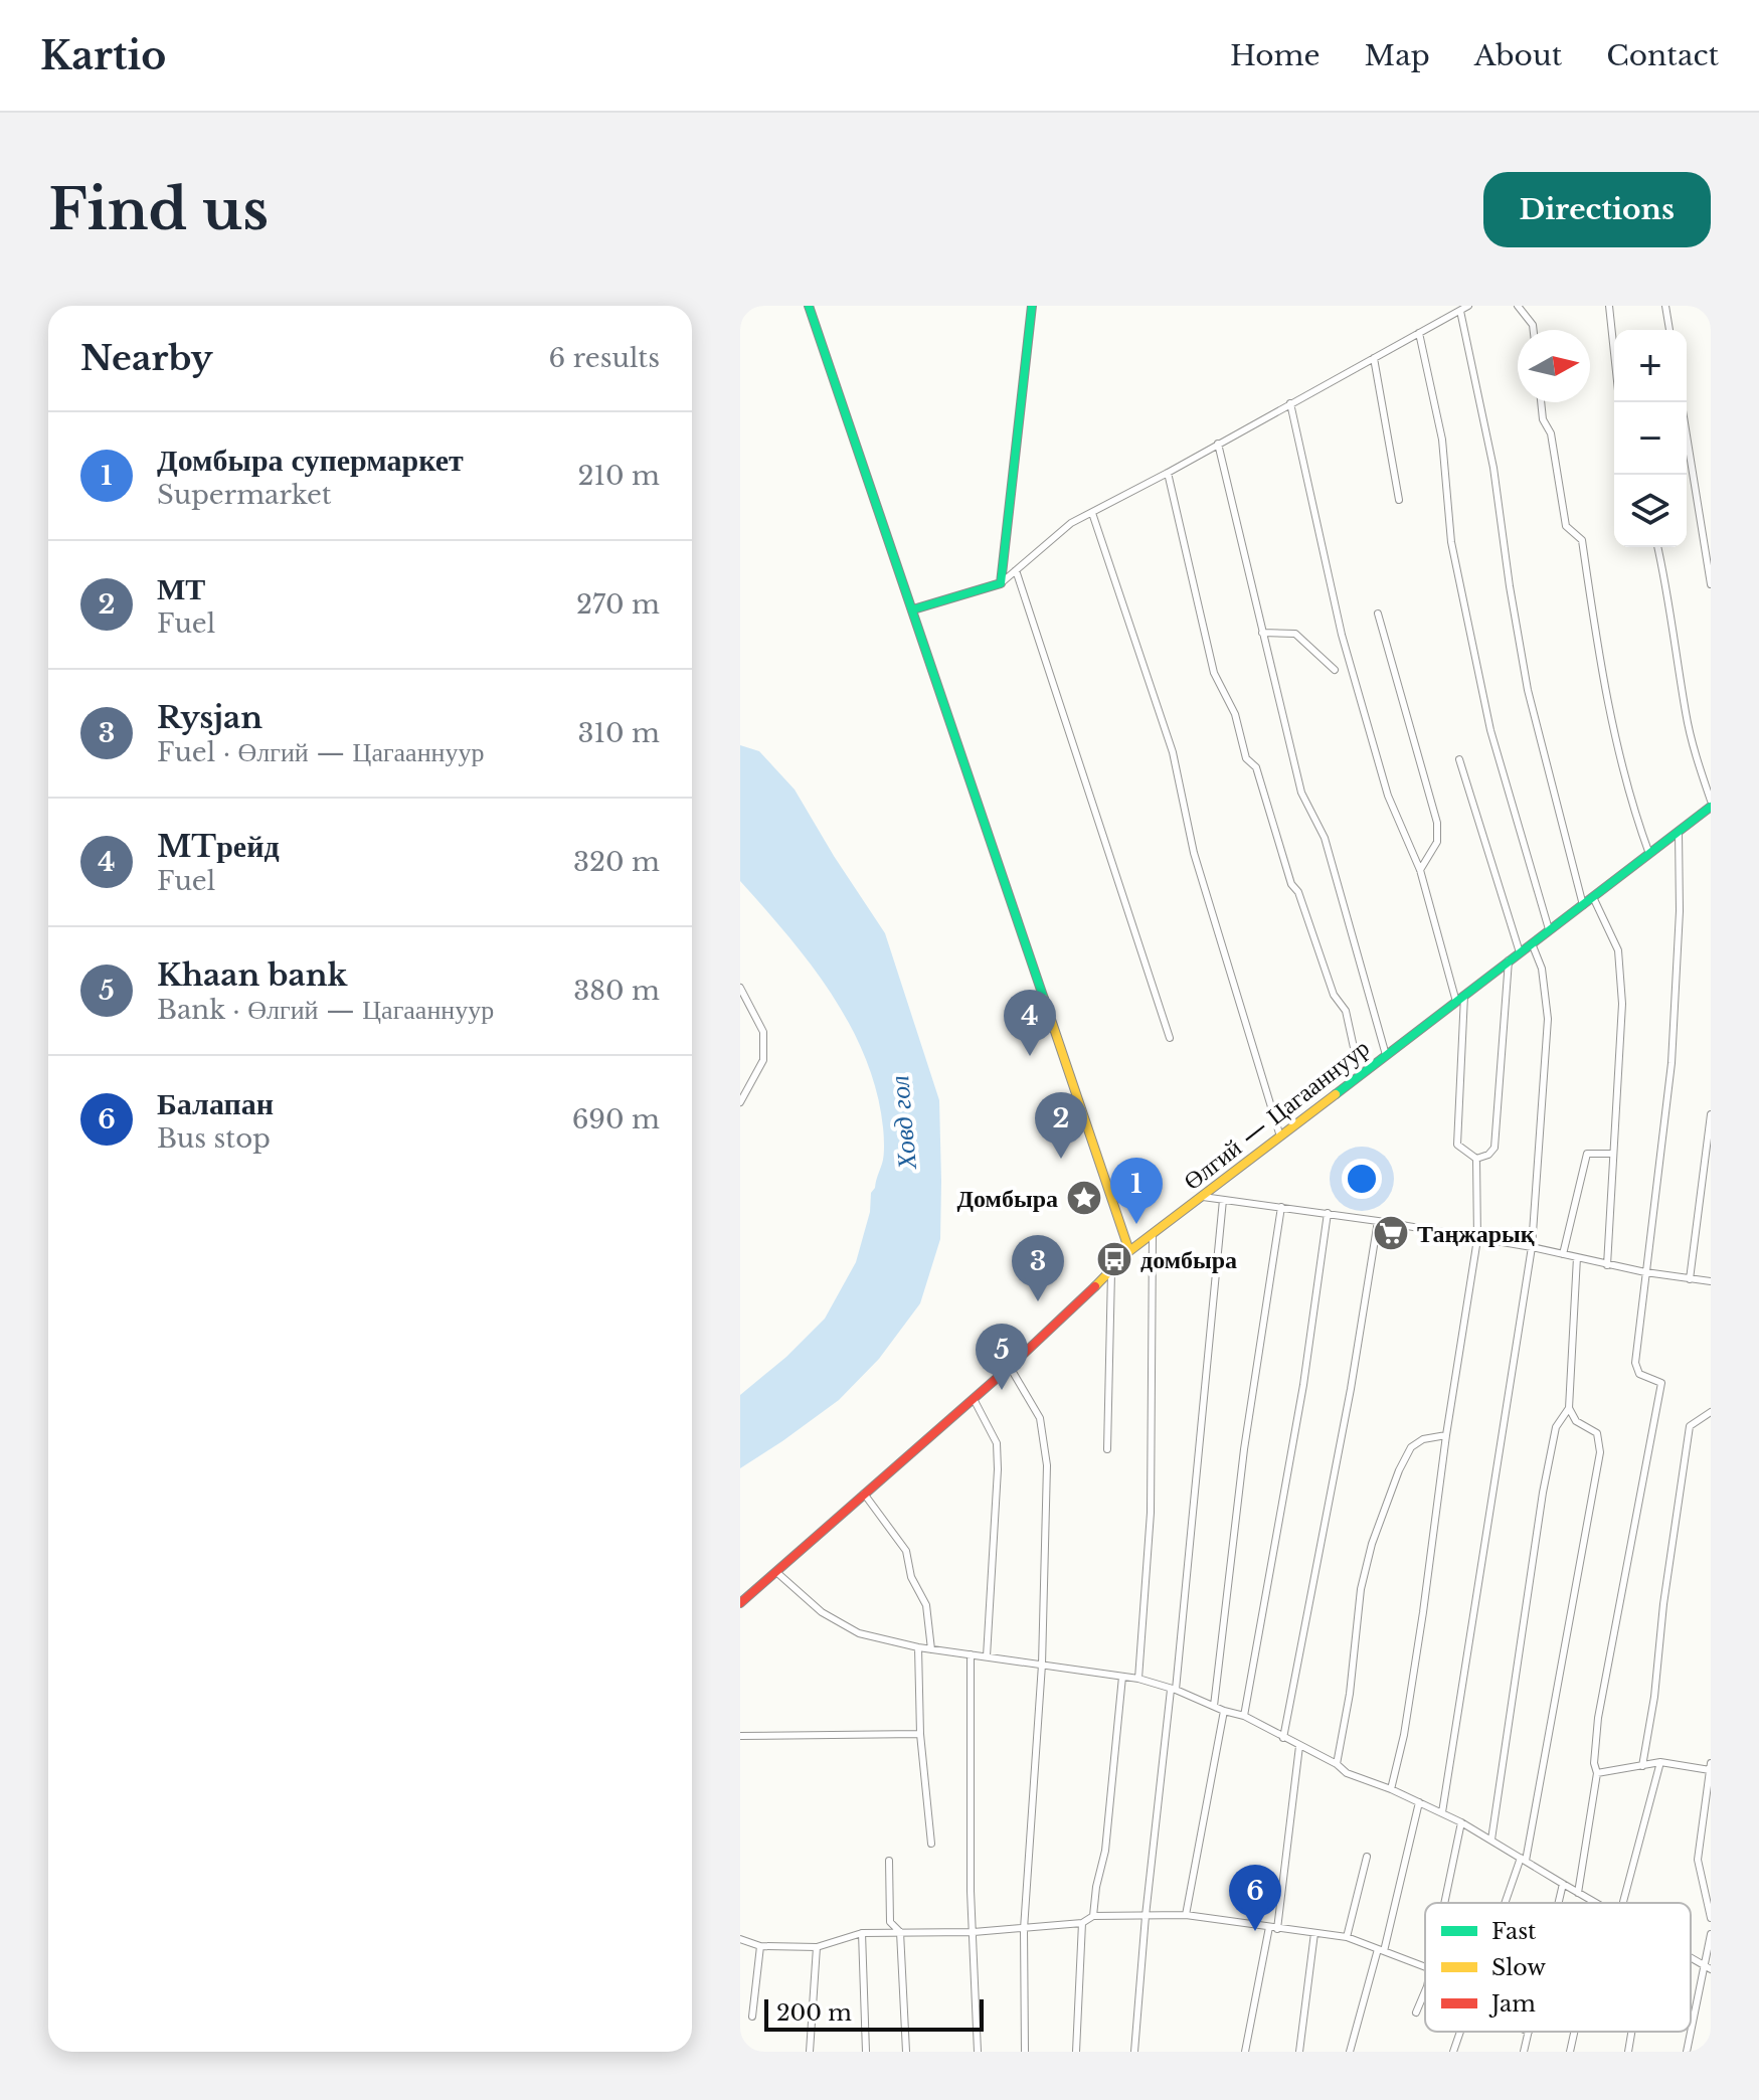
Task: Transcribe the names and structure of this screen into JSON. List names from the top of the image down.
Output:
{
  "streets": {
    "main road": ["Өлгий — Цагааннуур"]
  },
  "water": ["Ховд гол"],
  "places": {
    "place": ["Домбыра"],
    "supermarket": ["Таңжарық"],
    "bus stop": ["домбыра"]
  },
  "legend": ["Fast", "Slow", "Jam"],
  "scale_bar": "200 m",
  "north": "right",
  "page": {
    "header": "Kartio",
    "nav": [
      "Home",
      "Map",
      "About",
      "Contact"
    ],
    "buttons": "Directions",
    "title": "Find us",
    "heading": ["Nearby", "6 results"],
    "map_buttons": ["+", "−"],
    "list": [
      {
        "mark": "1",
        "name": "Домбыра супермаркет",
        "note": "Supermarket",
        "value": "210 m"
      },
      {
        "mark": "2",
        "name": "МТ",
        "note": "Fuel",
        "value": "270 m"
      },
      {
        "mark": "3",
        "name": "Rysjan",
        "note": "Fuel · Өлгий — Цагааннуур",
        "value": "310 m"
      },
      {
        "mark": "4",
        "name": "MTрейд",
        "note": "Fuel",
        "value": "320 m"
      },
      {
        "mark": "5",
        "name": "Khaan bank",
        "note": "Bank · Өлгий — Цагааннуур",
        "value": "380 m"
      },
      {
        "mark": "6",
        "name": "Балапан",
        "note": "Bus stop",
        "value": "690 m"
      }
    ],
    "pins": [
      "4",
      "2",
      "1",
      "3",
      "5",
      "6"
    ],
    "scale": "200 m"
  }
}
